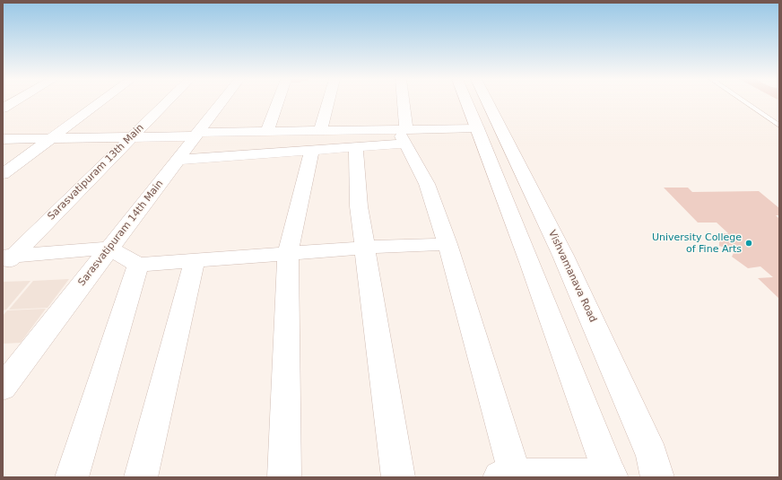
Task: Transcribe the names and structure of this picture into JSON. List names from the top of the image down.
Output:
{
  "streets": {
    "street": ["Sarasvatipuram 13th Main", "Sarasvatipuram 14th Main", "Vishvamanava Road"]
  },
  "places": ["University College of Fine Arts"]
}
